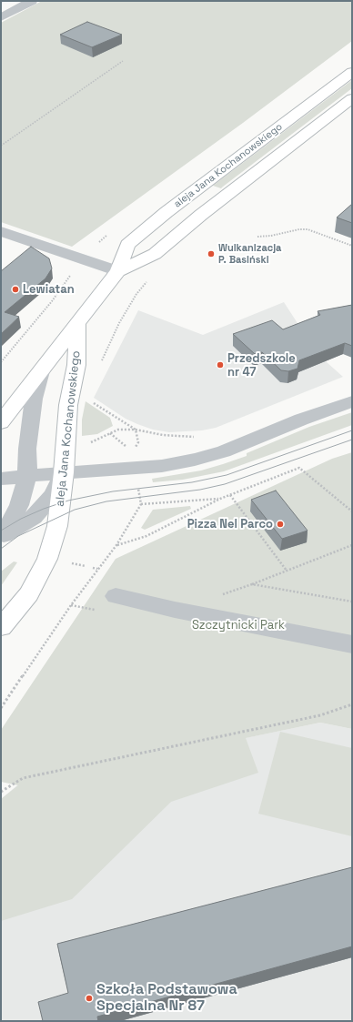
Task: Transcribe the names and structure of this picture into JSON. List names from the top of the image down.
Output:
{
  "streets": {
    "main road": ["aleja Jana Kochanowskiego"]
  },
  "parks": ["Szczytnicki Park"],
  "places": [
    "Wulkanizacja P. Basiński",
    "Lewiatan",
    "Przedszkole nr 47",
    "Pizza Nel Parco",
    "Szkoła Podstawowa Specjalna Nr 87"
  ]
}
